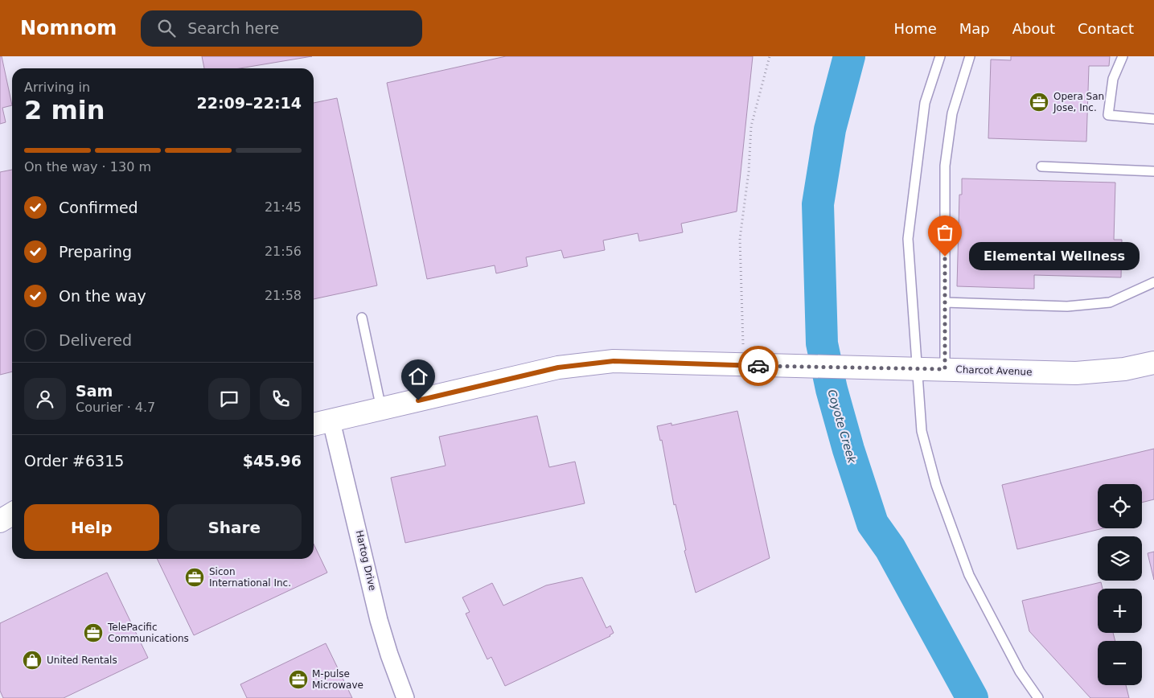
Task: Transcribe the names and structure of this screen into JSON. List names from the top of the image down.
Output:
{
  "streets": {
    "street": ["Charcot Avenue", "Hartog Drive"]
  },
  "crossings": [
    ["Charcot Avenue", "Hartog Drive"]
  ],
  "water": ["Coyote Creek"],
  "places": {
    "office": [
      "Opera San Jose, Inc.",
      "Sicon International Inc.",
      "TelePacific Communications",
      "M-pulse Microwave"
    ],
    "other": ["Elemental Wellness"],
    "shop": ["United Rentals"]
  },
  "page": {
    "header": "Nomnom",
    "search": "Search here",
    "nav": [
      "Home",
      "Map",
      "About",
      "Contact"
    ],
    "heading": ["2 min", "Arriving in", "22:09–22:14"],
    "panel": [
      "Sam",
      "Courier · 4.7",
      "Order #6315",
      "$45.96"
    ],
    "bar": "On the way · 130 m",
    "list": [
      ["Confirmed", "21:45"],
      ["Preparing", "21:56"],
      ["On the way", "21:58"],
      "Delivered"
    ],
    "bubble": "Elemental Wellness",
    "map_buttons": ["+", "−"],
    "buttons": ["Help", "Share"]
  }
}
